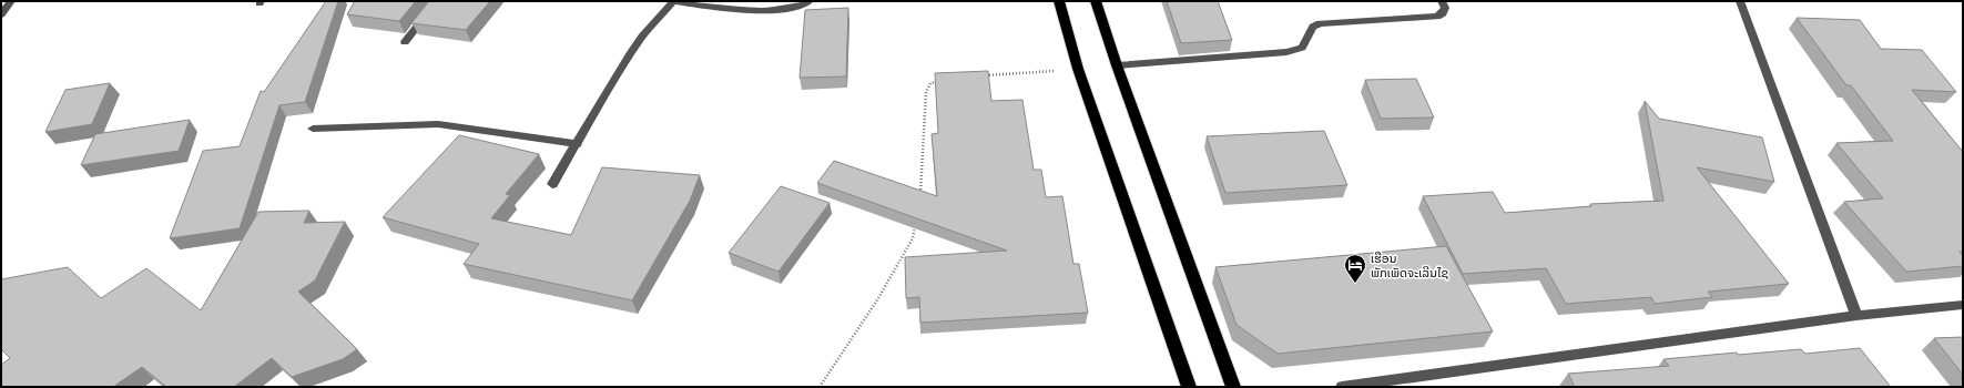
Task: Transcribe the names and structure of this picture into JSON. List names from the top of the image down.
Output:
{
  "places": {
    "hotel": ["ເຮືອນ ພັກເພັດຈະເລີນໄຊ"]
  }
}
